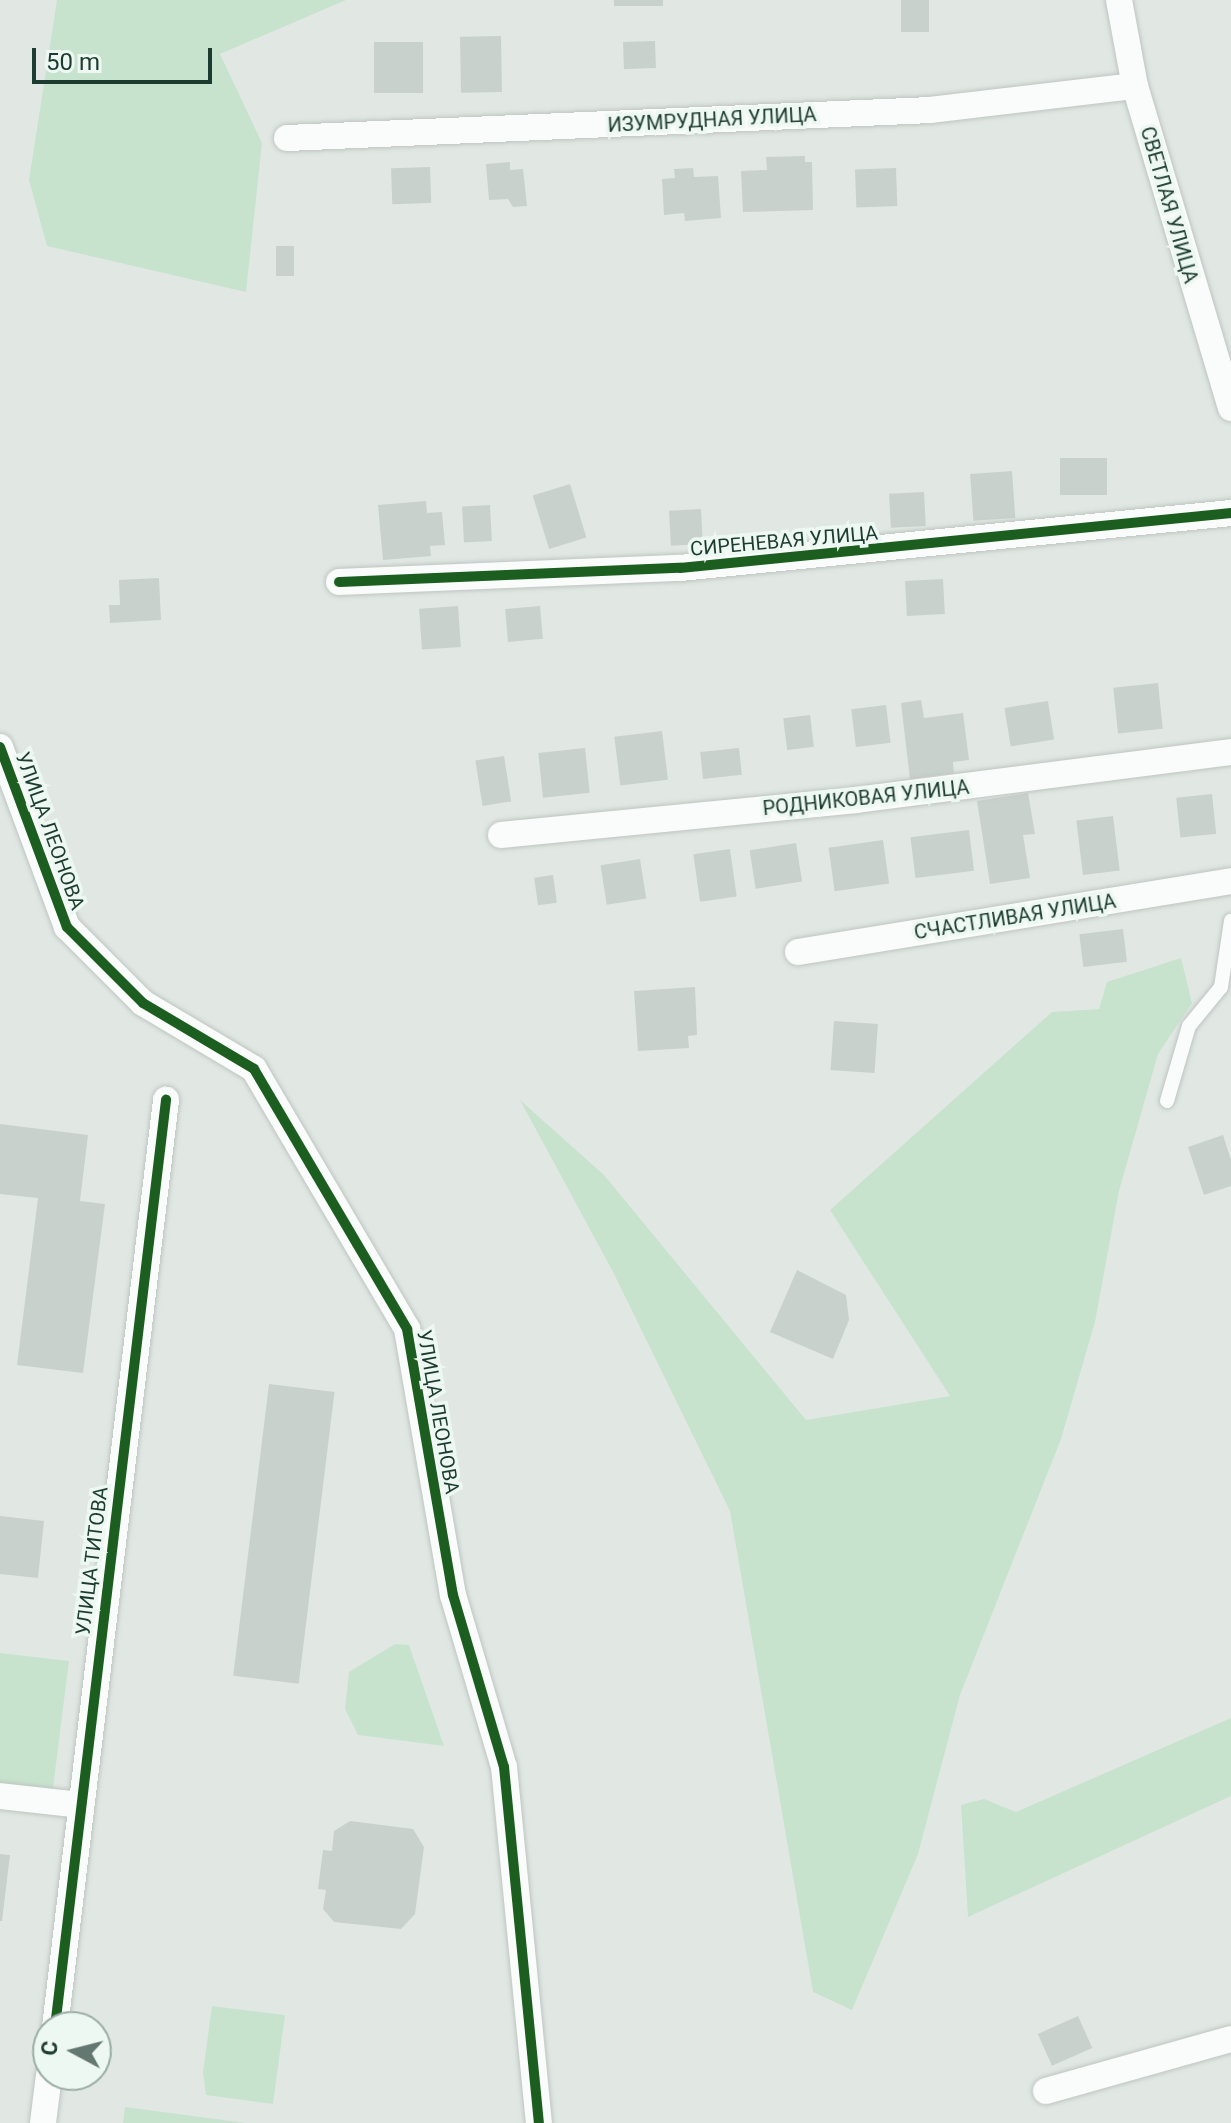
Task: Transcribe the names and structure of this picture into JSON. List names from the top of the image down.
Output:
{
  "streets": {
    "street": [
      "ИЗУМРУДНАЯ УЛИЦА",
      "СВЕТЛАЯ УЛИЦА",
      "СИРЕНЕВАЯ УЛИЦА",
      "РОДНИКОВАЯ УЛИЦА",
      "УЛИЦА ЛЕОНОВА",
      "СЧАСТЛИВАЯ УЛИЦА",
      "УЛИЦА ТИТОВА"
    ]
  },
  "crossings": [
    ["ИЗУМРУДНАЯ УЛИЦА", "СВЕТЛАЯ УЛИЦА"]
  ],
  "scale_bar": "50 m",
  "north": "left"
}
